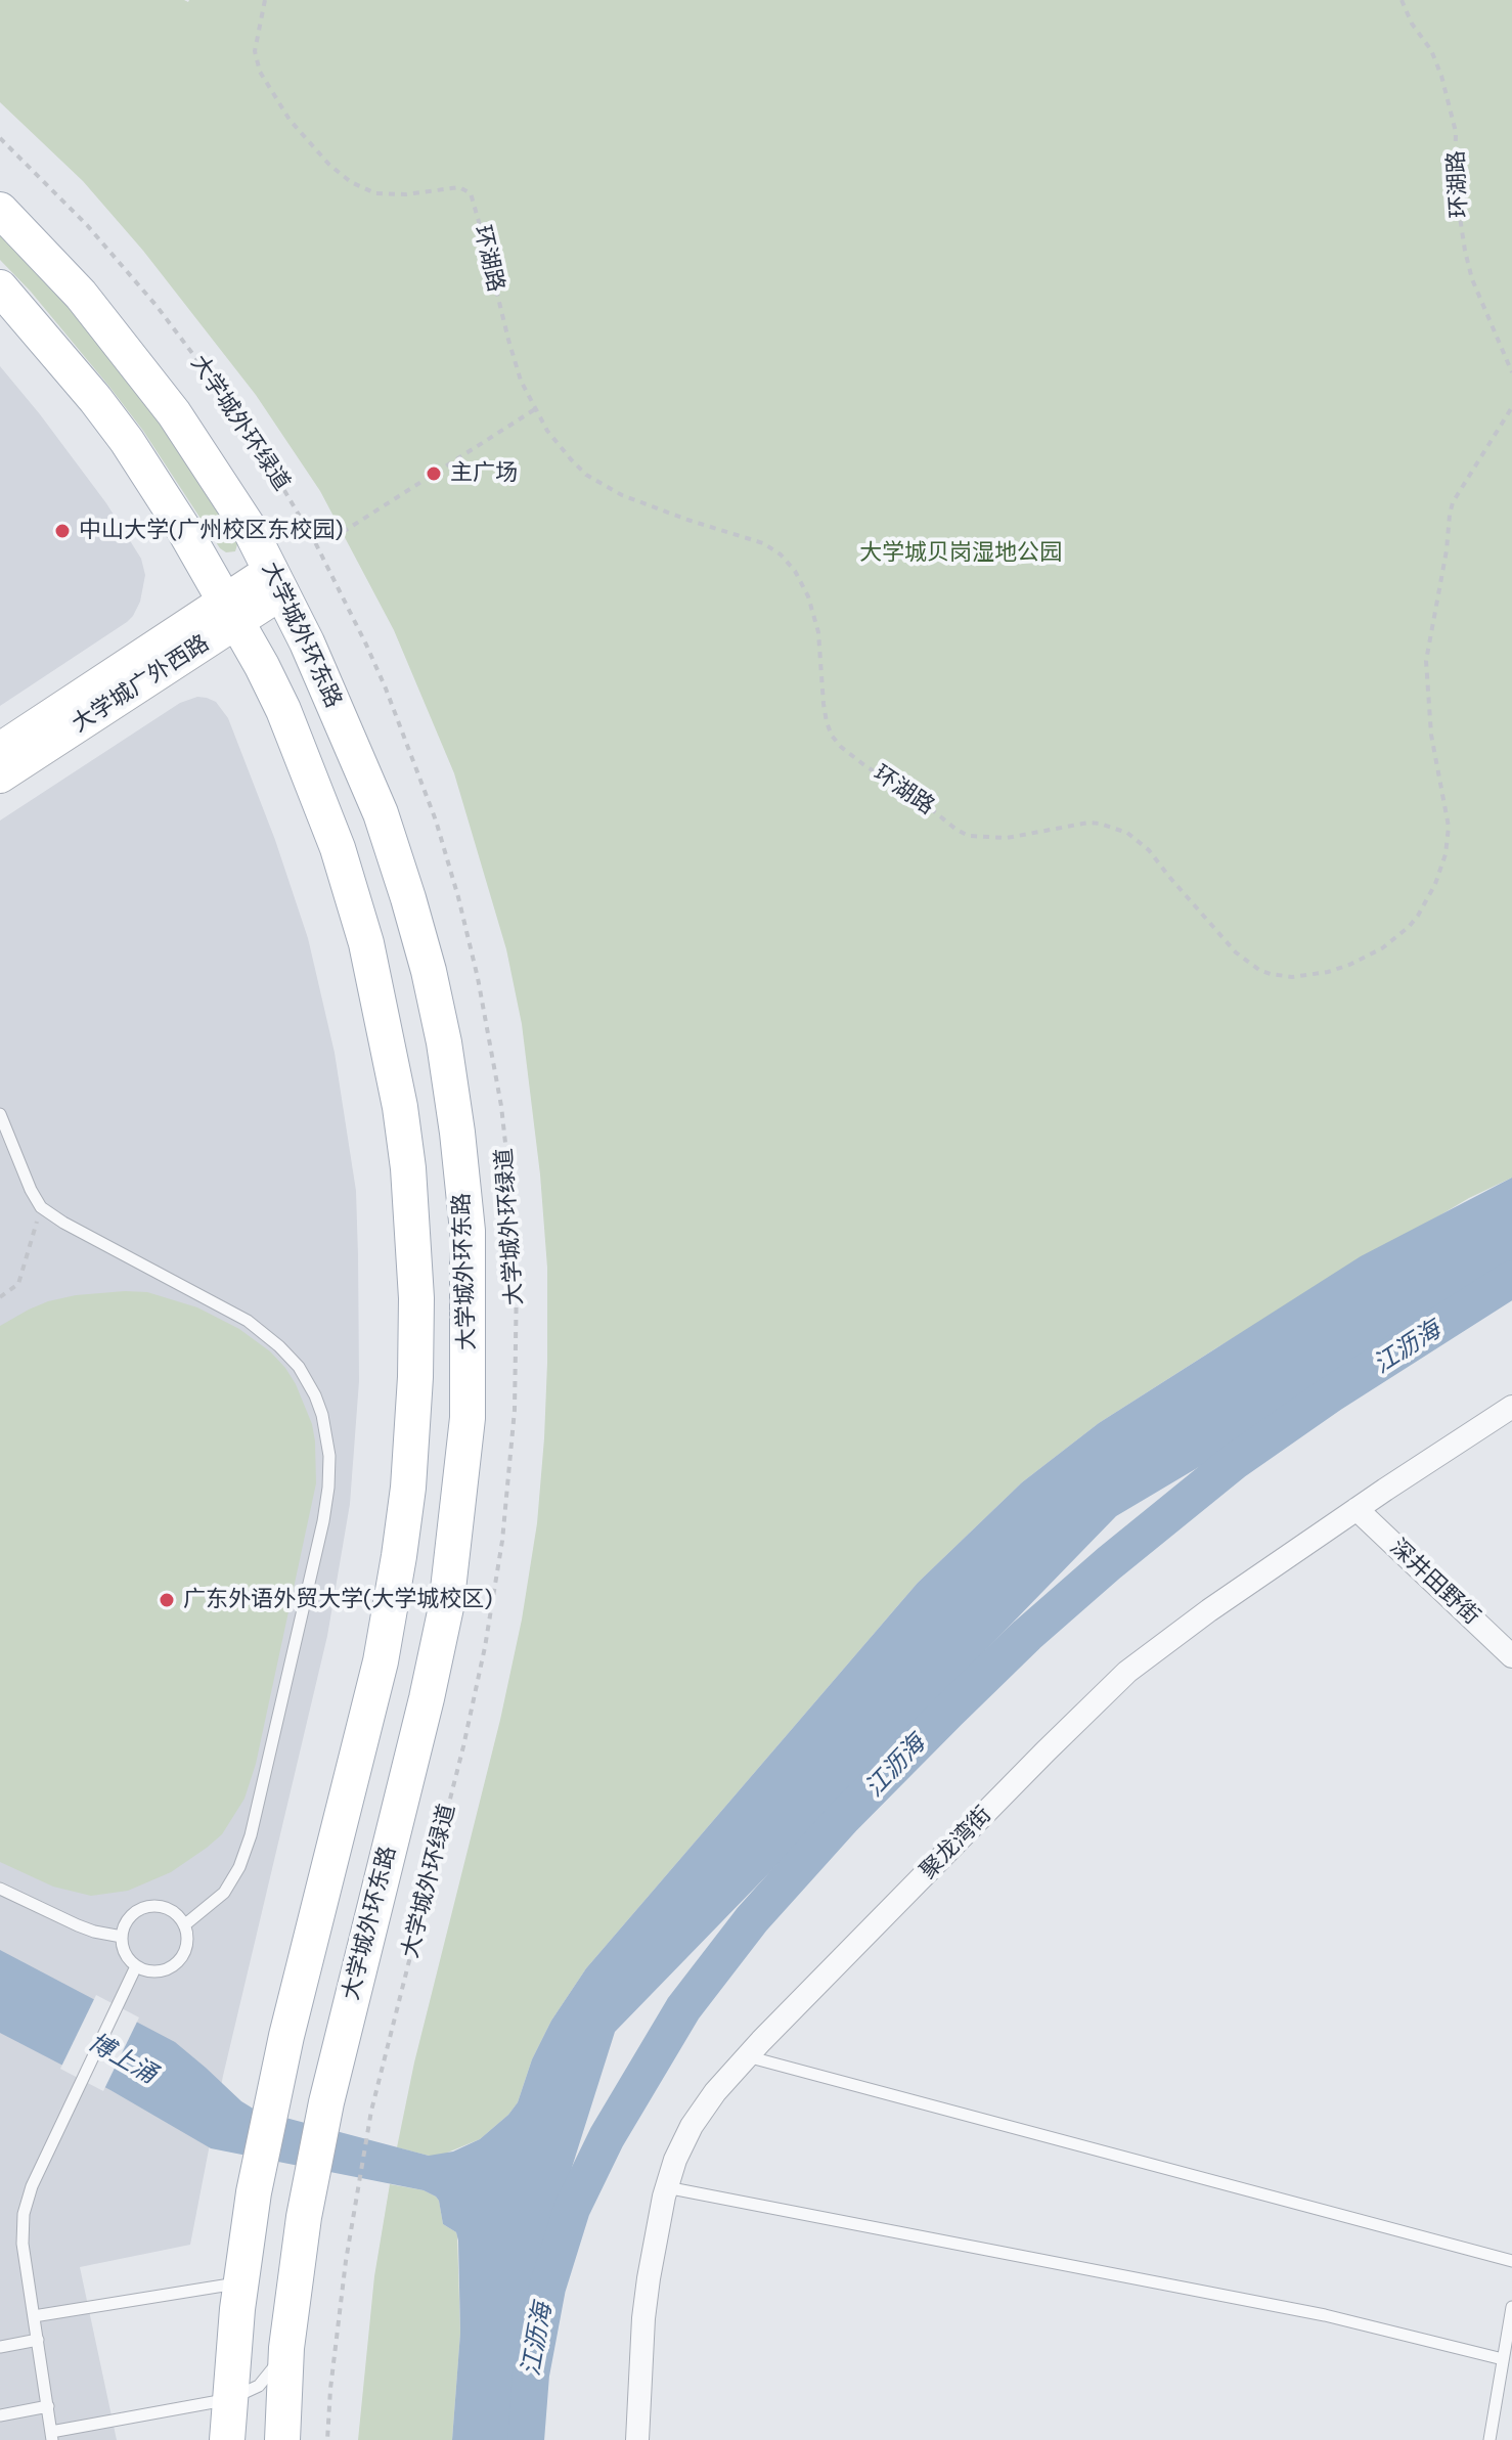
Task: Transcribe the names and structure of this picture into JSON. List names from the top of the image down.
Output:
{
  "streets": {
    "main road": ["大学城外环东路", "大学城广外西路"],
    "street": ["深井田野街", "聚龙湾街"],
    "path": ["环湖路", "大学城外环绿道"]
  },
  "crossings": [
    ["大学城外环东路", "大学城广外西路"],
    ["深井田野街", "聚龙湾街"]
  ],
  "water": ["江沥海", "博上涌"],
  "parks": ["大学城贝岗湿地公园"],
  "places": ["主广场", "中山大学(广州校区东校园)", "广东外语外贸大学(大学城校区)"]
}
